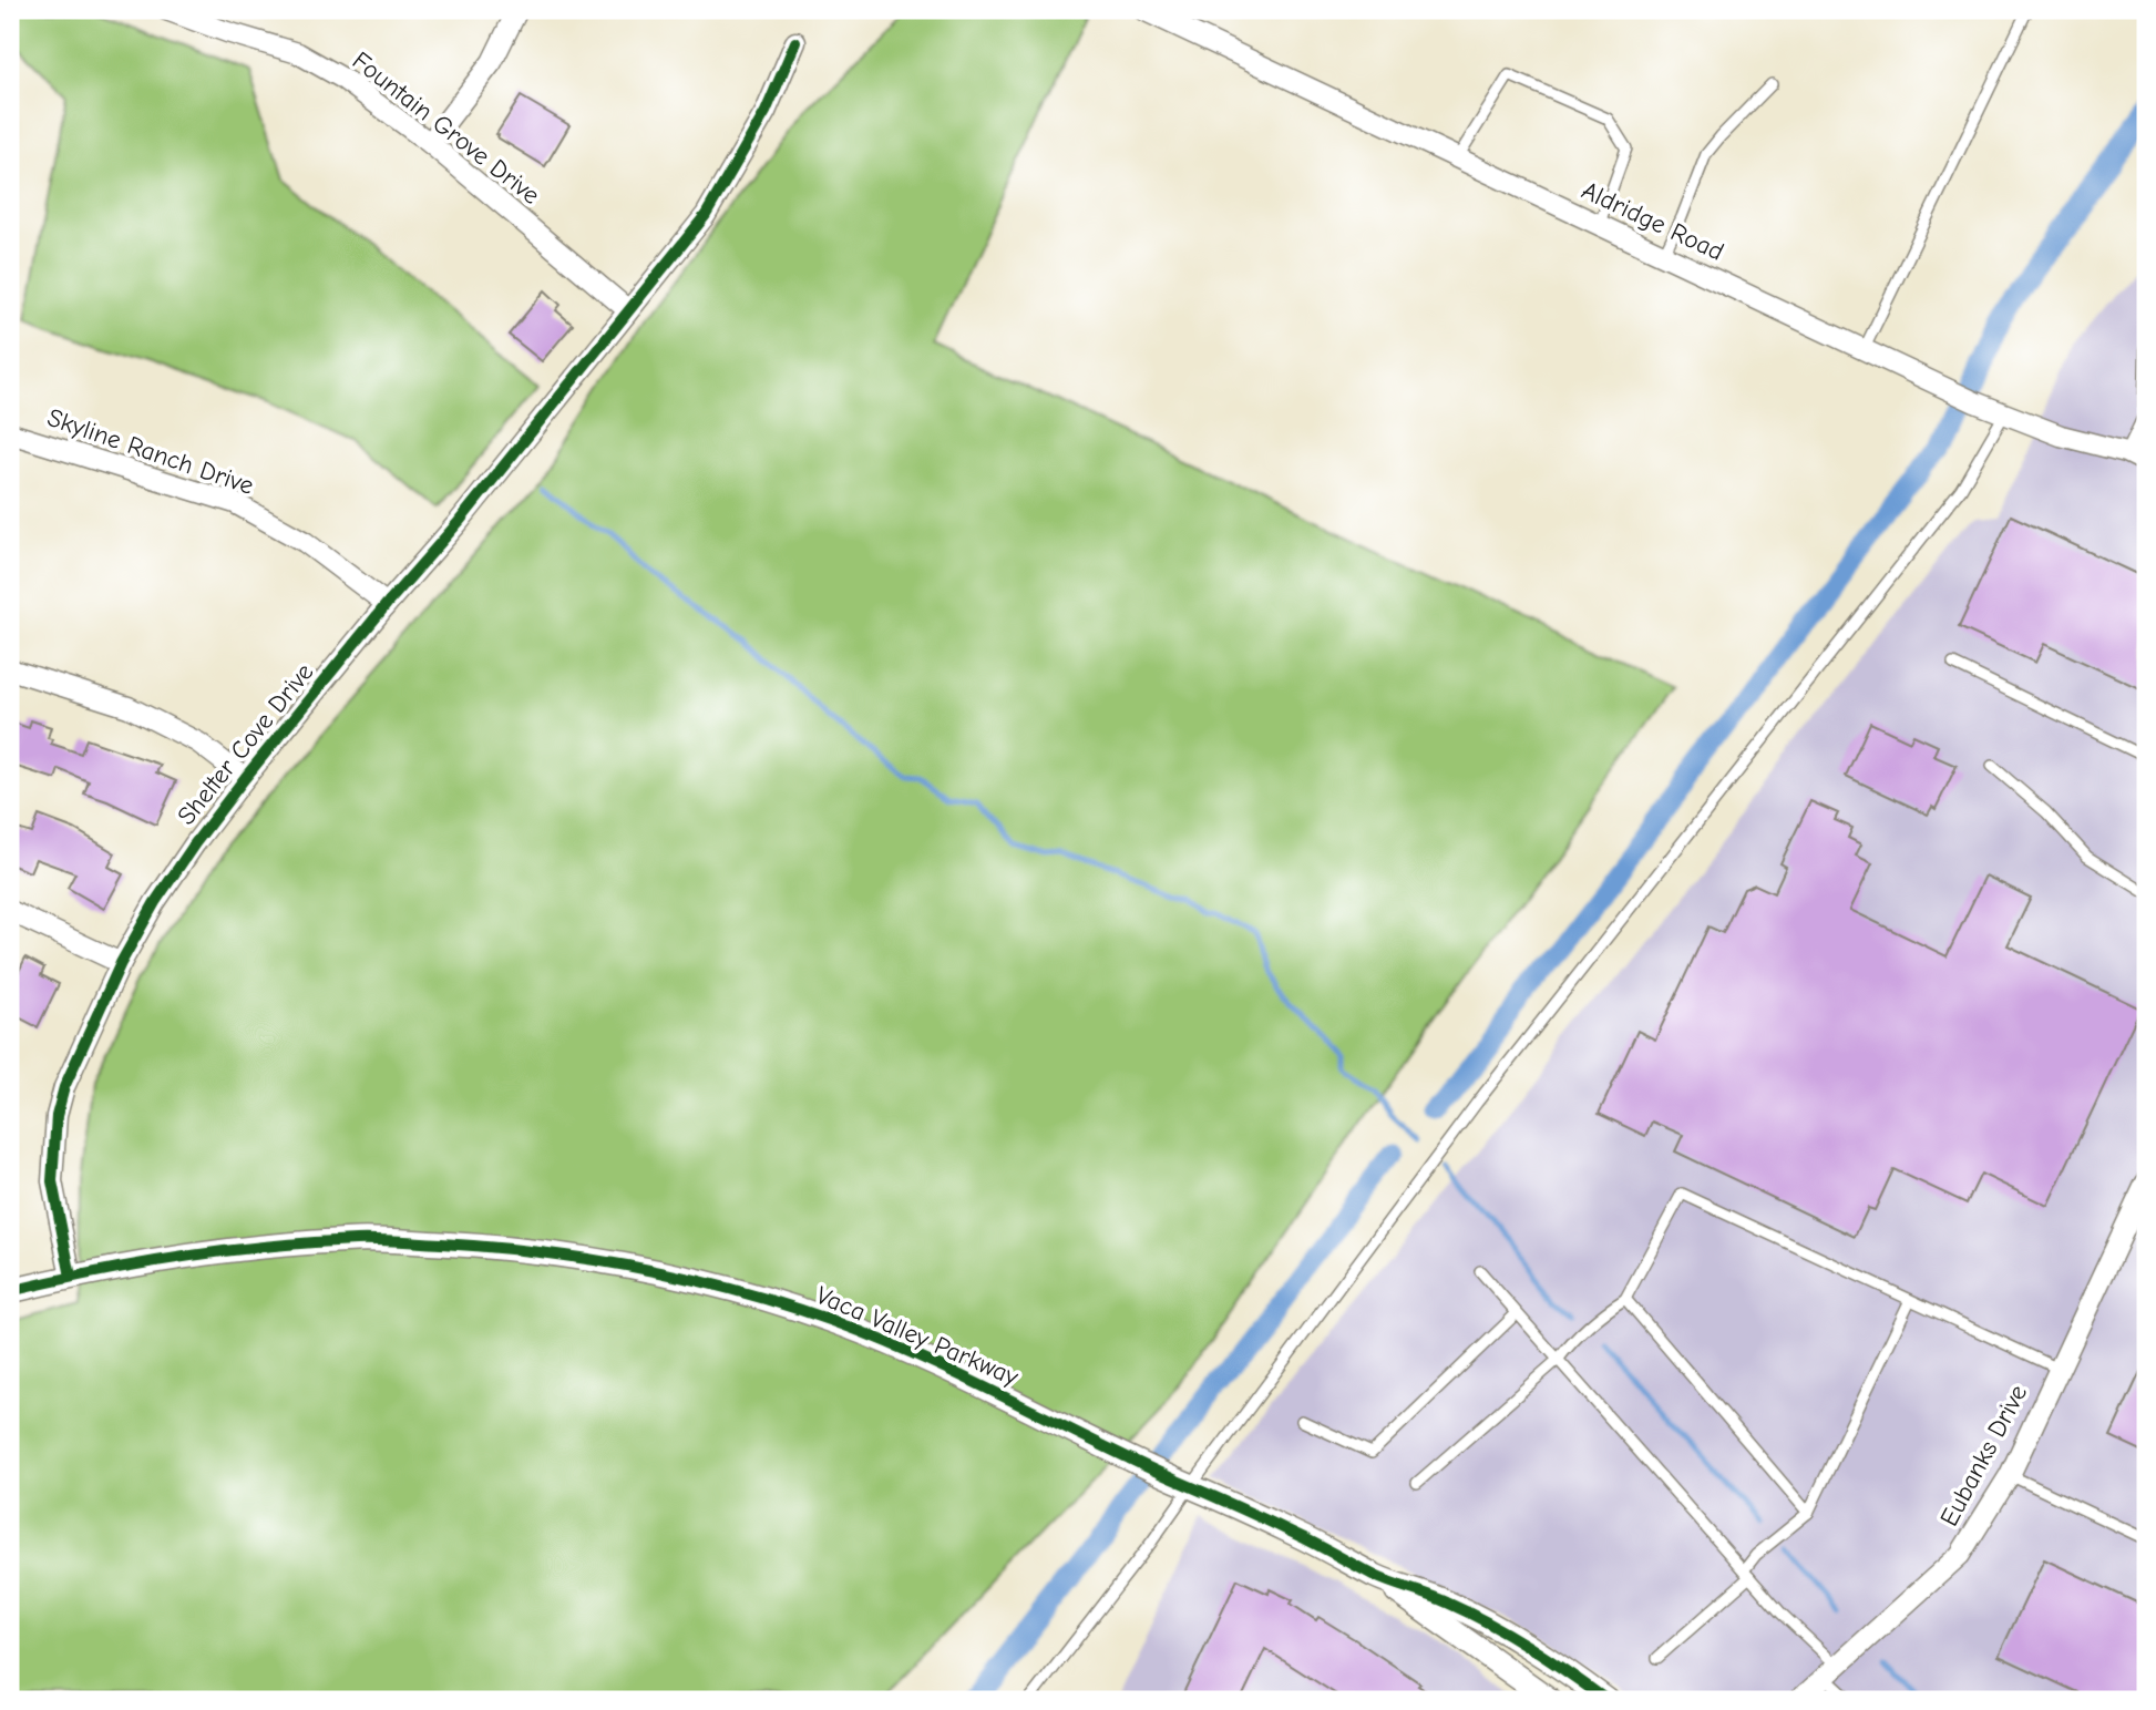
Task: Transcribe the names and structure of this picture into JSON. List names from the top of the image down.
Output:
{
  "streets": {
    "street": [
      "Fountain Grove Drive",
      "Aldridge Road",
      "Skyline Ranch Drive",
      "Shelter Cove Drive",
      "Vaca Valley Parkway",
      "Eubanks Drive"
    ]
  },
  "crossings": [
    ["Fountain Grove Drive", "Shelter Cove Drive"],
    ["Skyline Ranch Drive", "Shelter Cove Drive"],
    ["Shelter Cove Drive", "Vaca Valley Parkway"]
  ]
}
